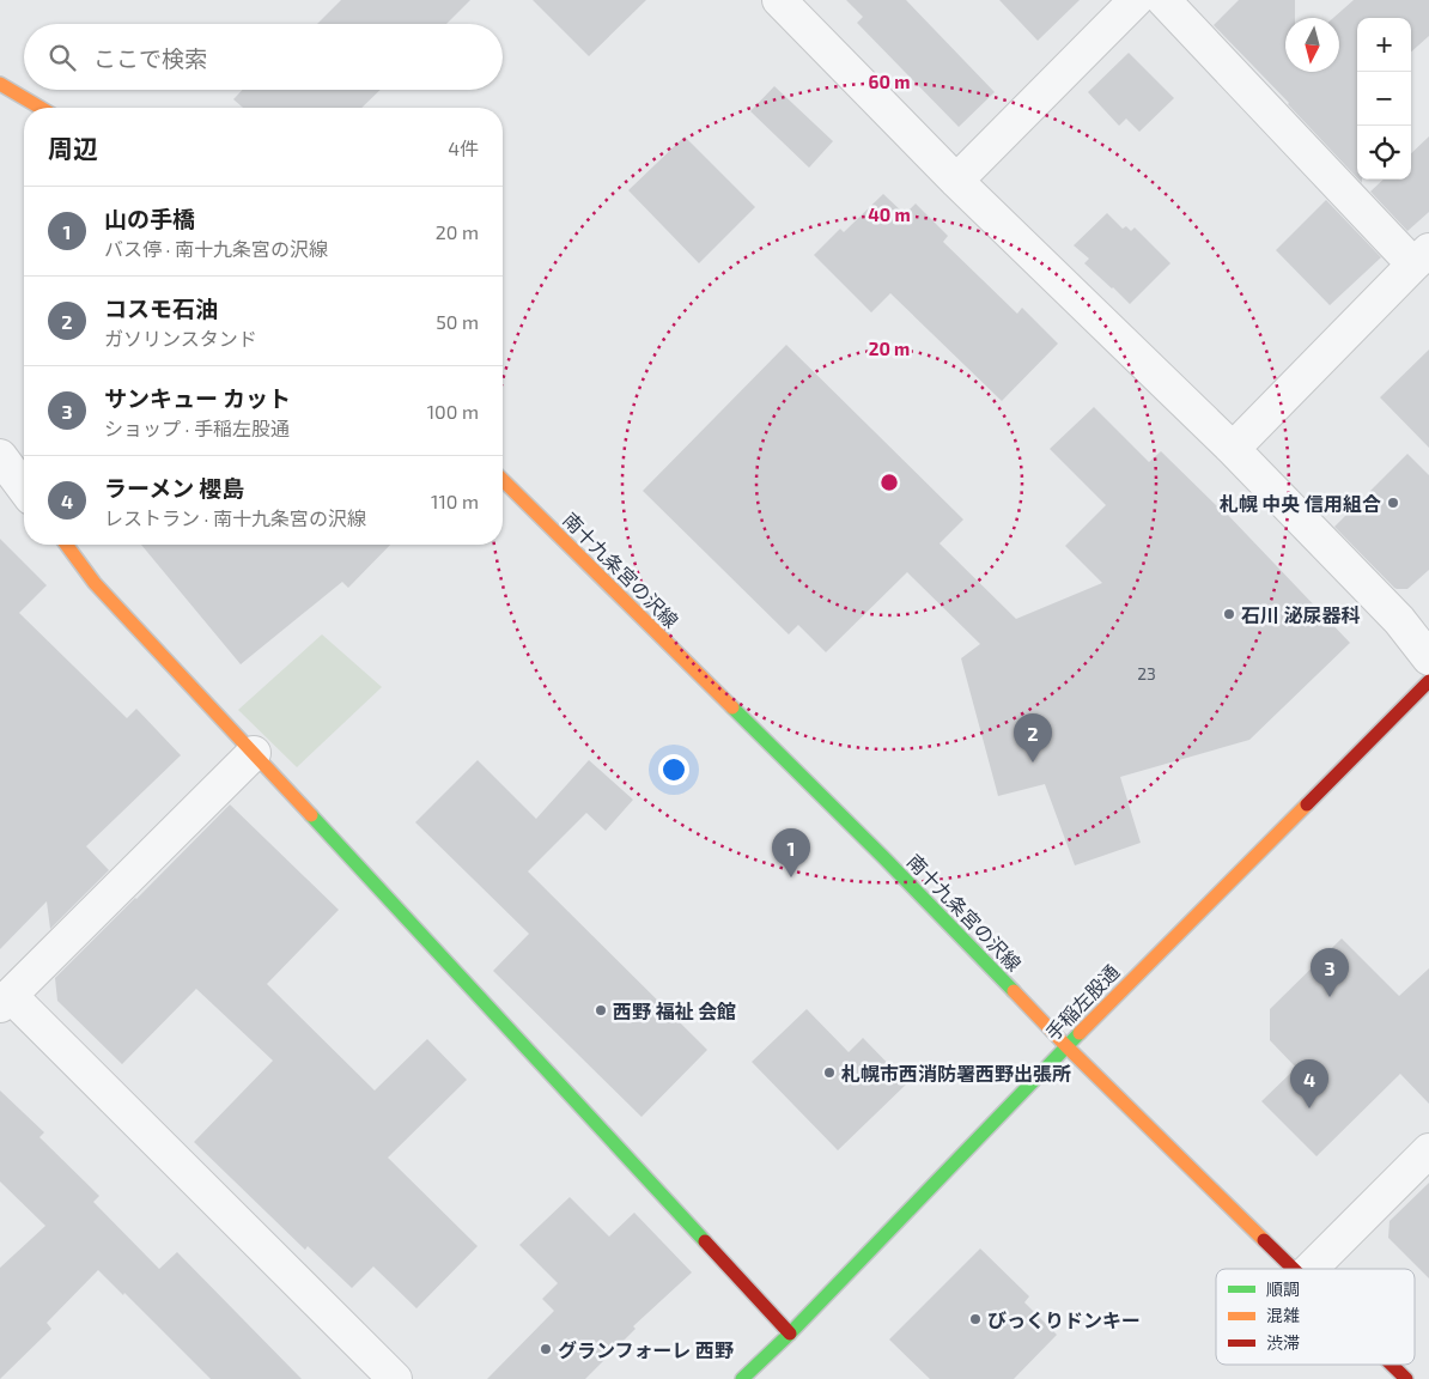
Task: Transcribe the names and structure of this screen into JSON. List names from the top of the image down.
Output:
{
  "streets": {
    "main road": ["南十九条宮の沢線", "手稲左股通"]
  },
  "crossings": [
    ["南十九条宮の沢線", "手稲左股通"]
  ],
  "places": [
    "札幌 中央 信用組合",
    "石川 泌尿器科",
    "西野 福祉 会館",
    "札幌市西消防署西野出張所",
    "びっくりドンキー",
    "グランフォーレ 西野"
  ],
  "house_numbers": ["23"],
  "legend": ["順調", "混雑", "渋滞"],
  "north": "bottom",
  "page": {
    "map_buttons": ["+", "−"],
    "search": "ここで検索",
    "heading": ["周辺", "4件"],
    "list": [
      {
        "mark": "1",
        "name": "山の手橋",
        "note": "バス停 · 南十九条宮の沢線",
        "value": "20 m"
      },
      {
        "mark": "2",
        "name": "コスモ石油",
        "note": "ガソリンスタンド",
        "value": "50 m"
      },
      {
        "mark": "3",
        "name": "サンキュー カット",
        "note": "ショップ · 手稲左股通",
        "value": "100 m"
      },
      {
        "mark": "4",
        "name": "ラーメン 櫻島",
        "note": "レストラン · 南十九条宮の沢線",
        "value": "110 m"
      }
    ],
    "pins": [
      "2",
      "1",
      "3",
      "4"
    ]
  },
  "rings": ["60 m", "40 m", "20 m"]
}
